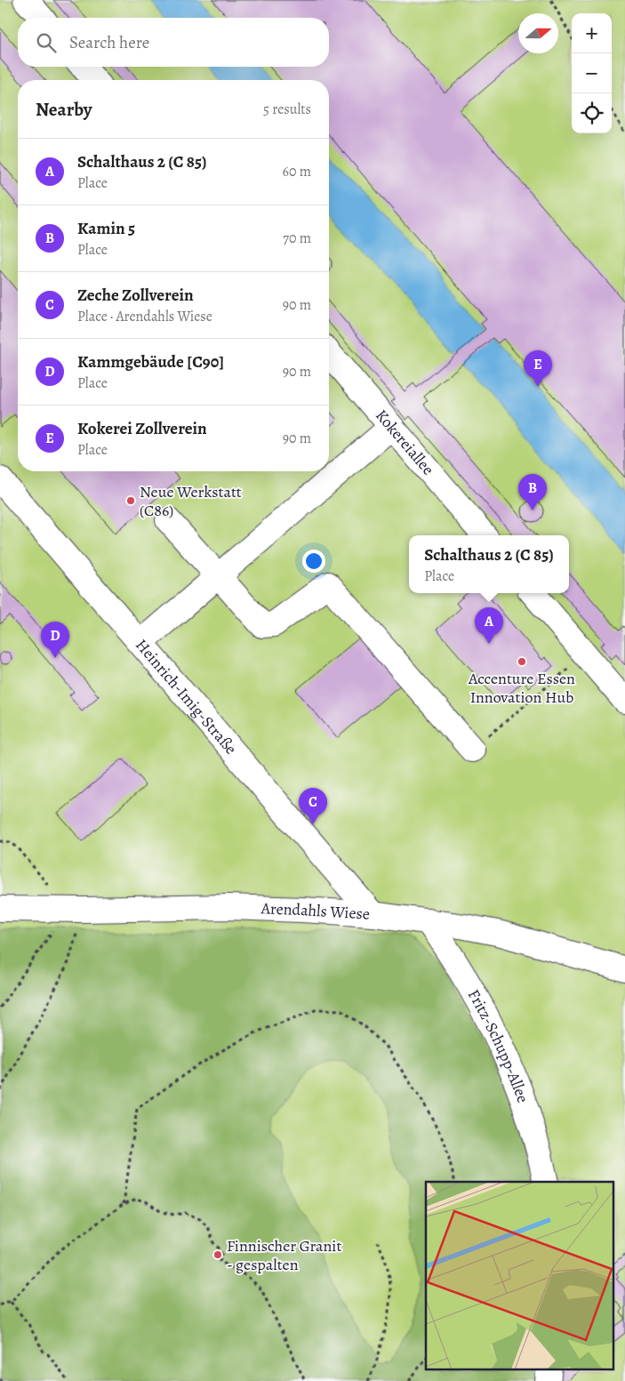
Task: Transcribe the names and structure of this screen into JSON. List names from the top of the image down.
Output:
{
  "streets": {
    "street": [
      "Kokereiallee",
      "Heinrich-Imig-Straße",
      "Arendahls Wiese",
      "Fritz-Schupp-Allee"
    ]
  },
  "crossings": [
    ["Heinrich-Imig-Straße", "Arendahls Wiese"],
    ["Arendahls Wiese", "Fritz-Schupp-Allee"]
  ],
  "places": ["Neue Werkstatt (C86)", "Accenture Essen Innovation Hub", "Finnischer Granit - gespalten"],
  "north": "right",
  "page": {
    "map_buttons": ["+", "−"],
    "search": "Search here",
    "heading": ["Nearby", "5 results"],
    "list": [
      {
        "mark": "A",
        "name": "Schalthaus 2 (C 85)",
        "note": "Place",
        "value": "60 m"
      },
      {
        "mark": "B",
        "name": "Kamin 5",
        "note": "Place",
        "value": "70 m"
      },
      {
        "mark": "C",
        "name": "Zeche Zollverein",
        "note": "Place · Arendahls Wiese",
        "value": "90 m"
      },
      {
        "mark": "D",
        "name": "Kammgebäude [C90]",
        "note": "Place",
        "value": "90 m"
      },
      {
        "mark": "E",
        "name": "Kokerei Zollverein",
        "note": "Place",
        "value": "90 m"
      }
    ],
    "pins": [
      "E",
      "B",
      "A",
      "D",
      "C"
    ],
    "popup": ["Schalthaus 2 (C 85)", "Place"]
  }
}
